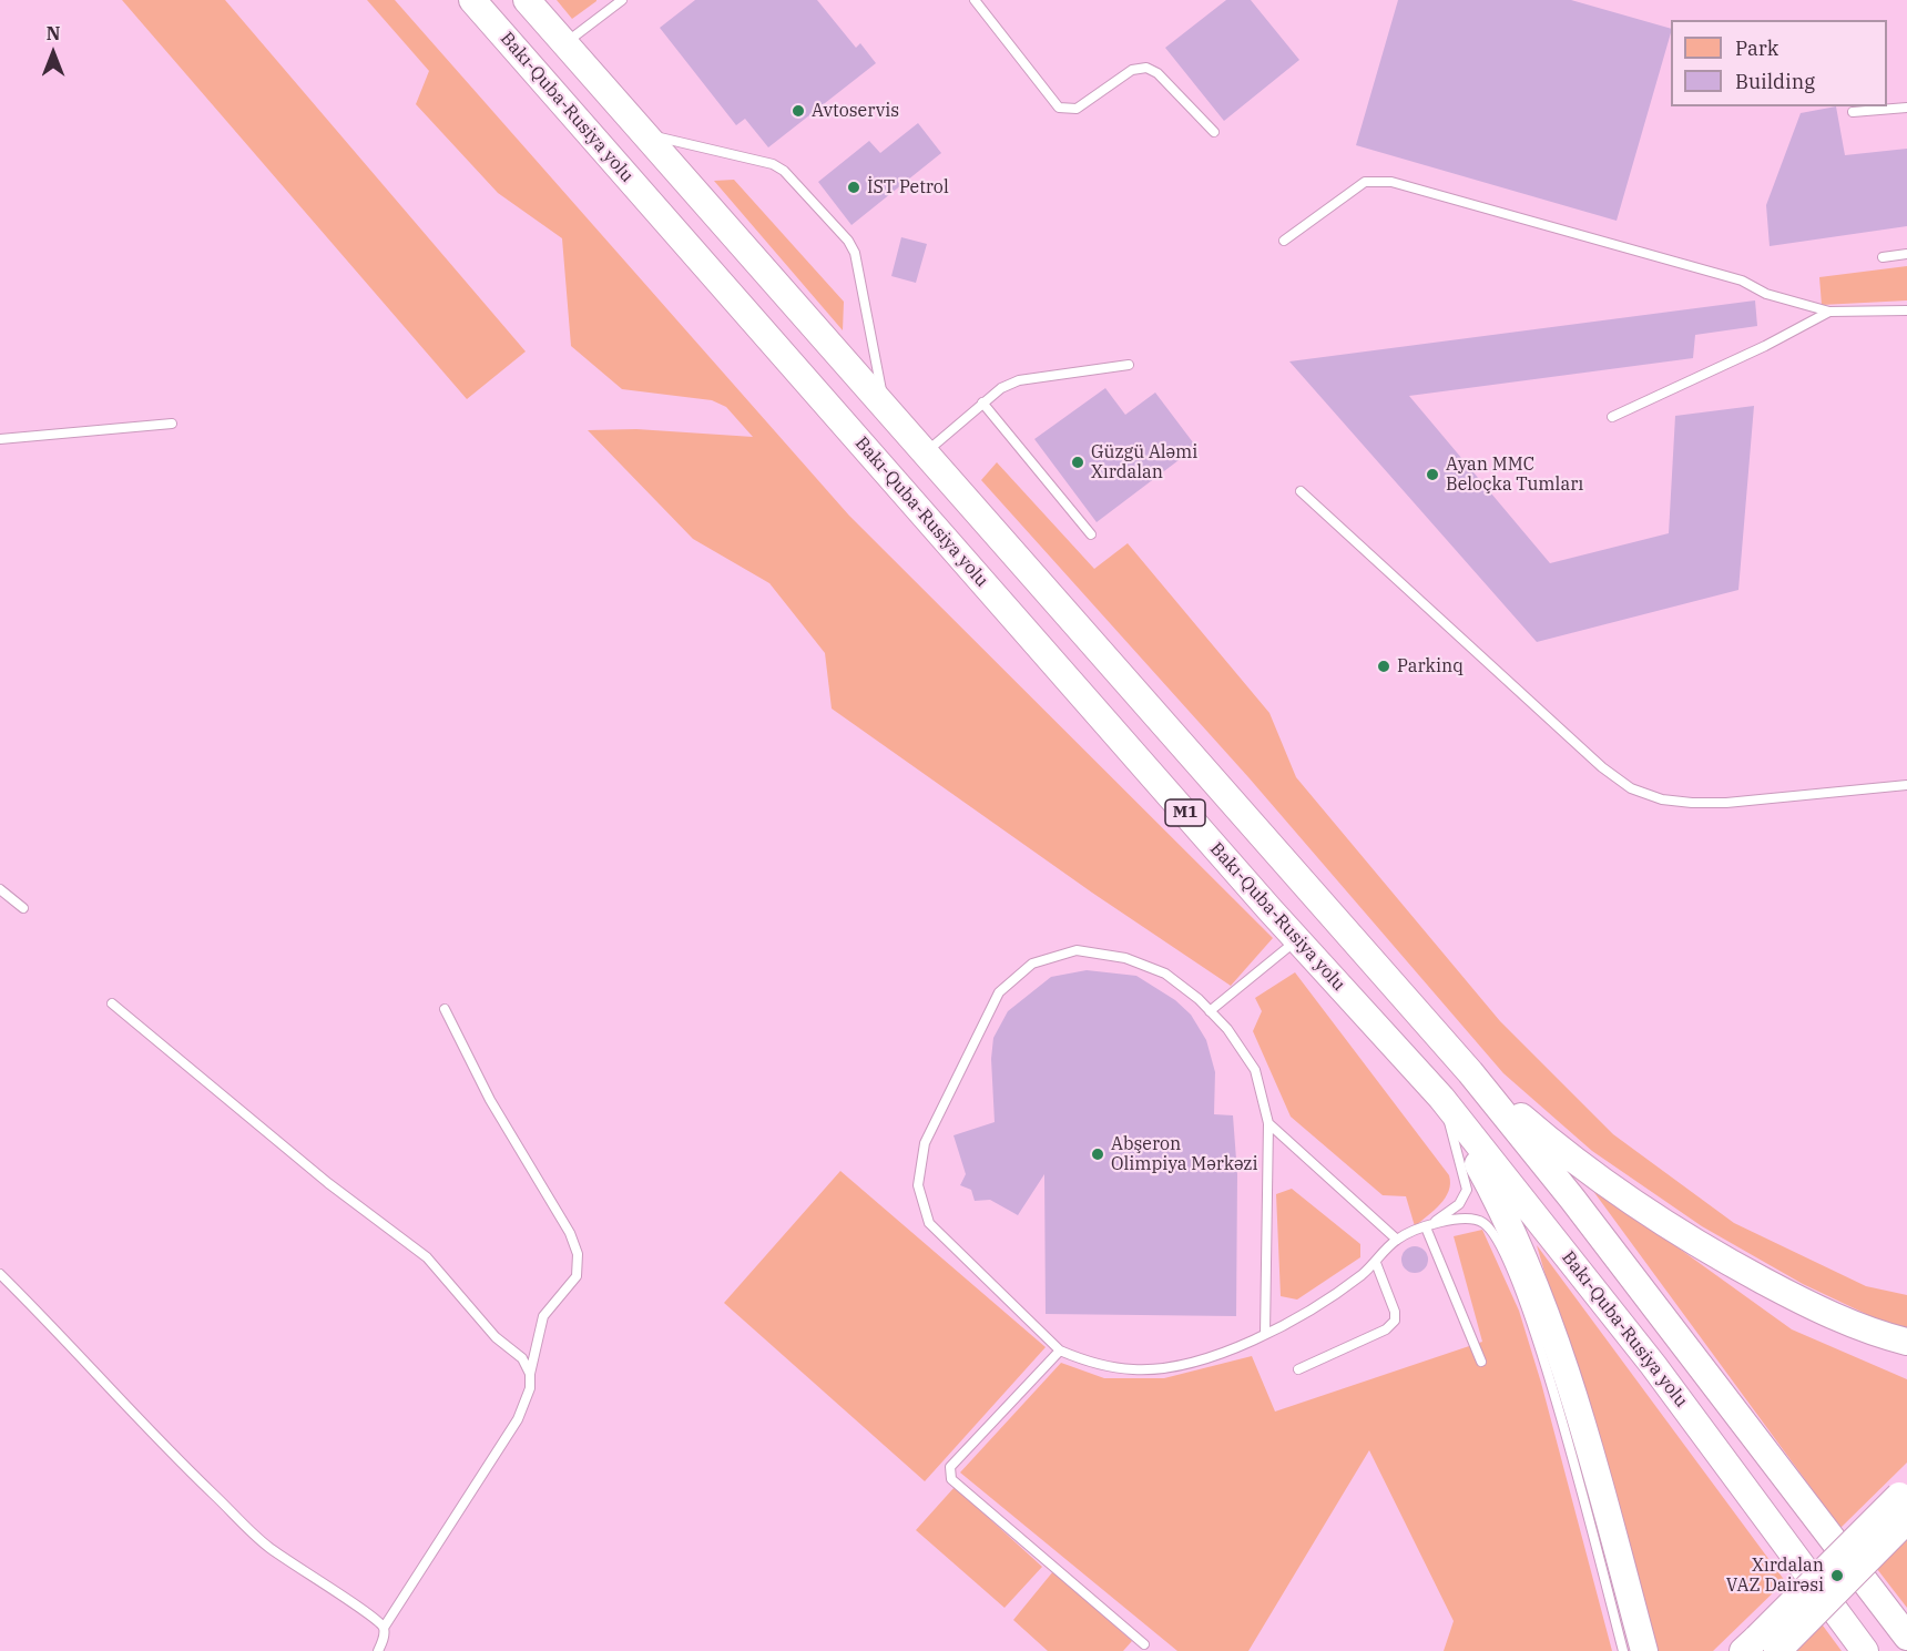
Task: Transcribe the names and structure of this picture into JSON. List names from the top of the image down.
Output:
{
  "streets": {
    "highway": ["Bakı-Quba-Rusiya yolu", "M1"]
  },
  "places": [
    "Avtoservis",
    "İST Petrol",
    "Güzgü Aləmi Xırdalan",
    "Ayan MMC Beloçka Tumları",
    "Parkinq",
    "Abşeron Olimpiya Mərkəzi",
    "Xırdalan VAZ Dairəsi"
  ],
  "legend": ["Park", "Building"],
  "north": "top"
}
